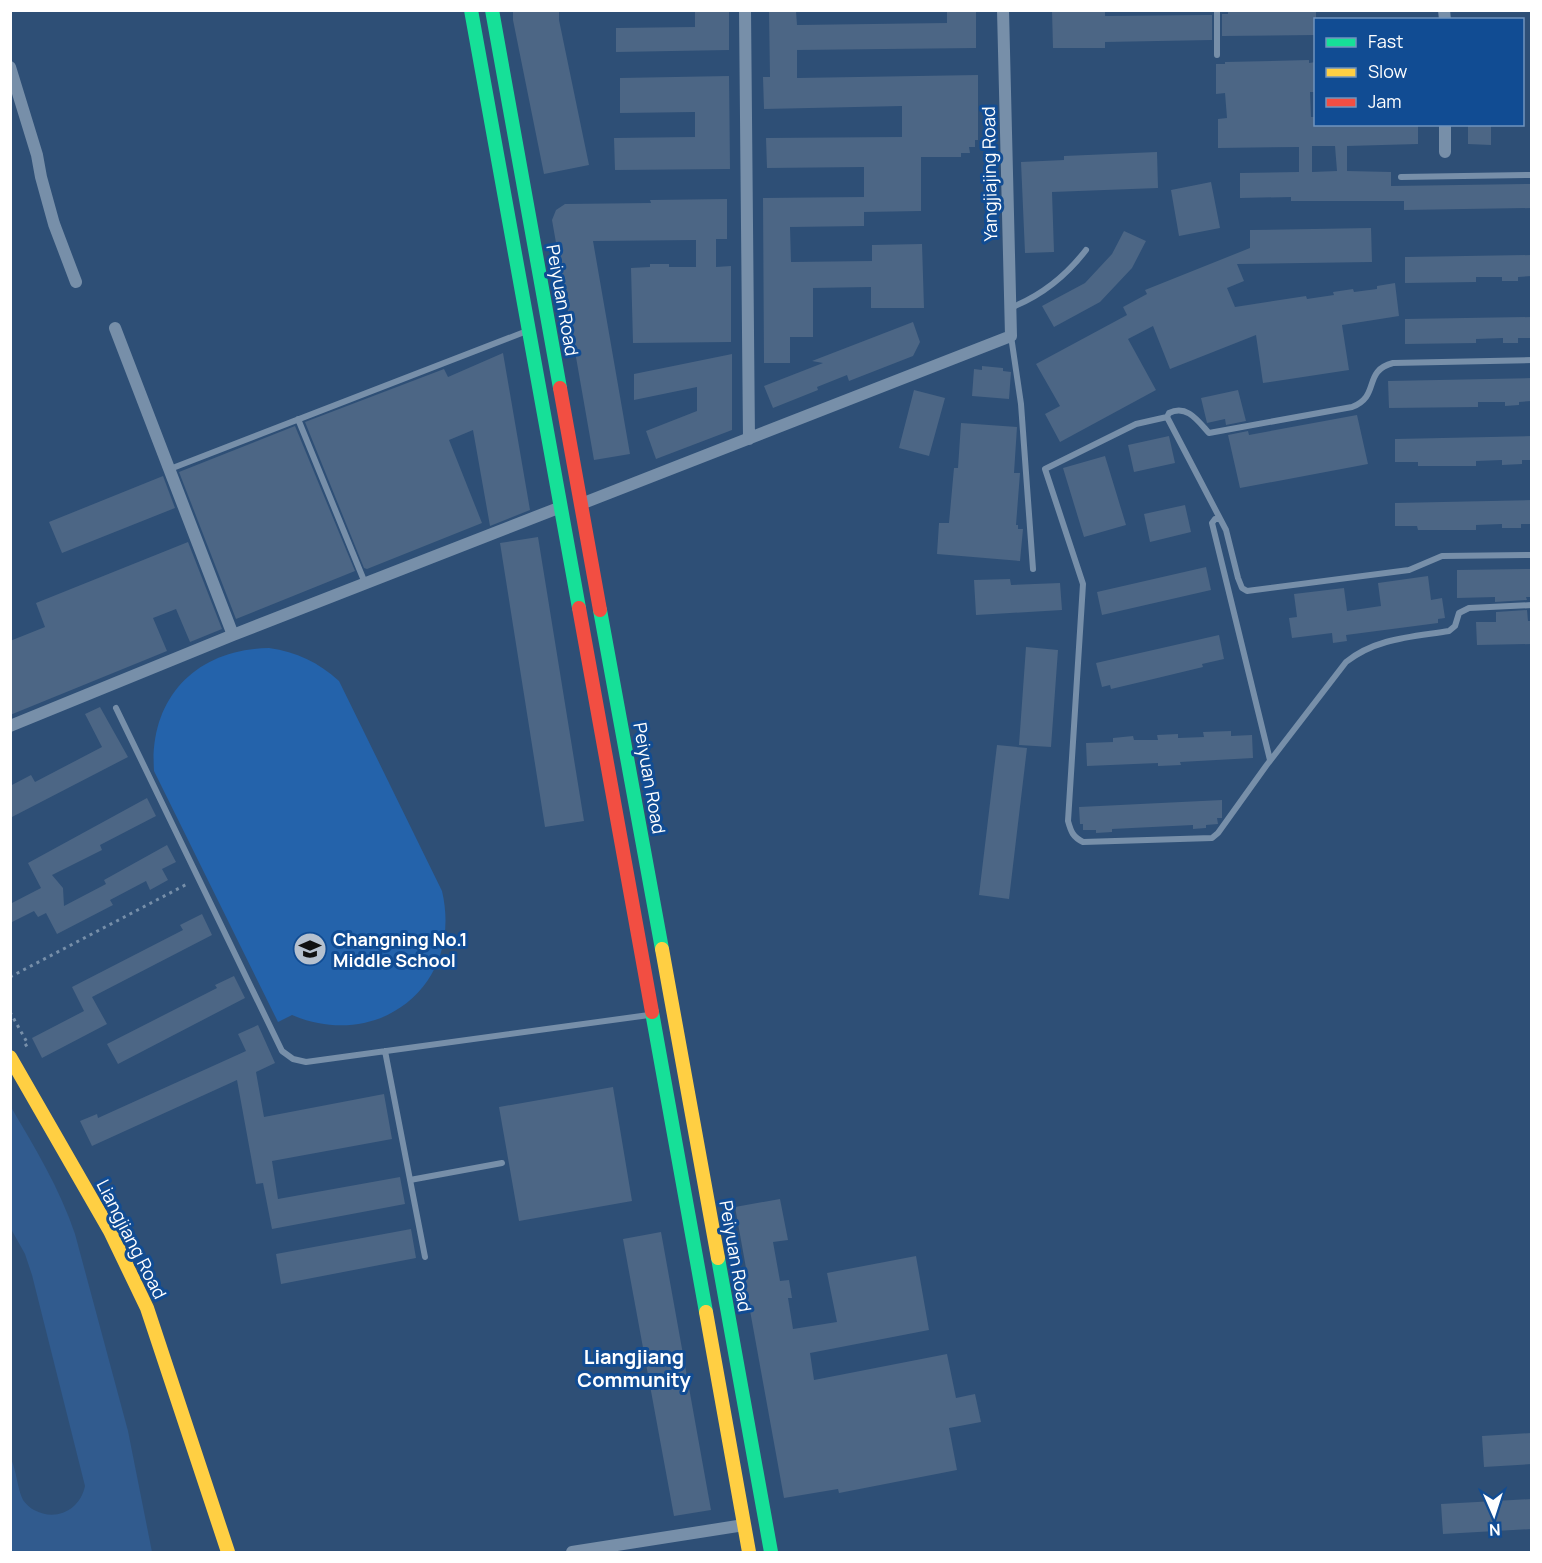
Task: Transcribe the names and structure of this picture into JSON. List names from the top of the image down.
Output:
{
  "streets": {
    "main road": ["Peiyuan Road", "Liangjiang Road"],
    "street": ["Yangjiajing Road"]
  },
  "districts": ["Liangjiang Community"],
  "places": {
    "school or university": ["Changning No.1 Middle School"]
  },
  "legend": ["Fast", "Slow", "Jam"],
  "north": "bottom"
}
